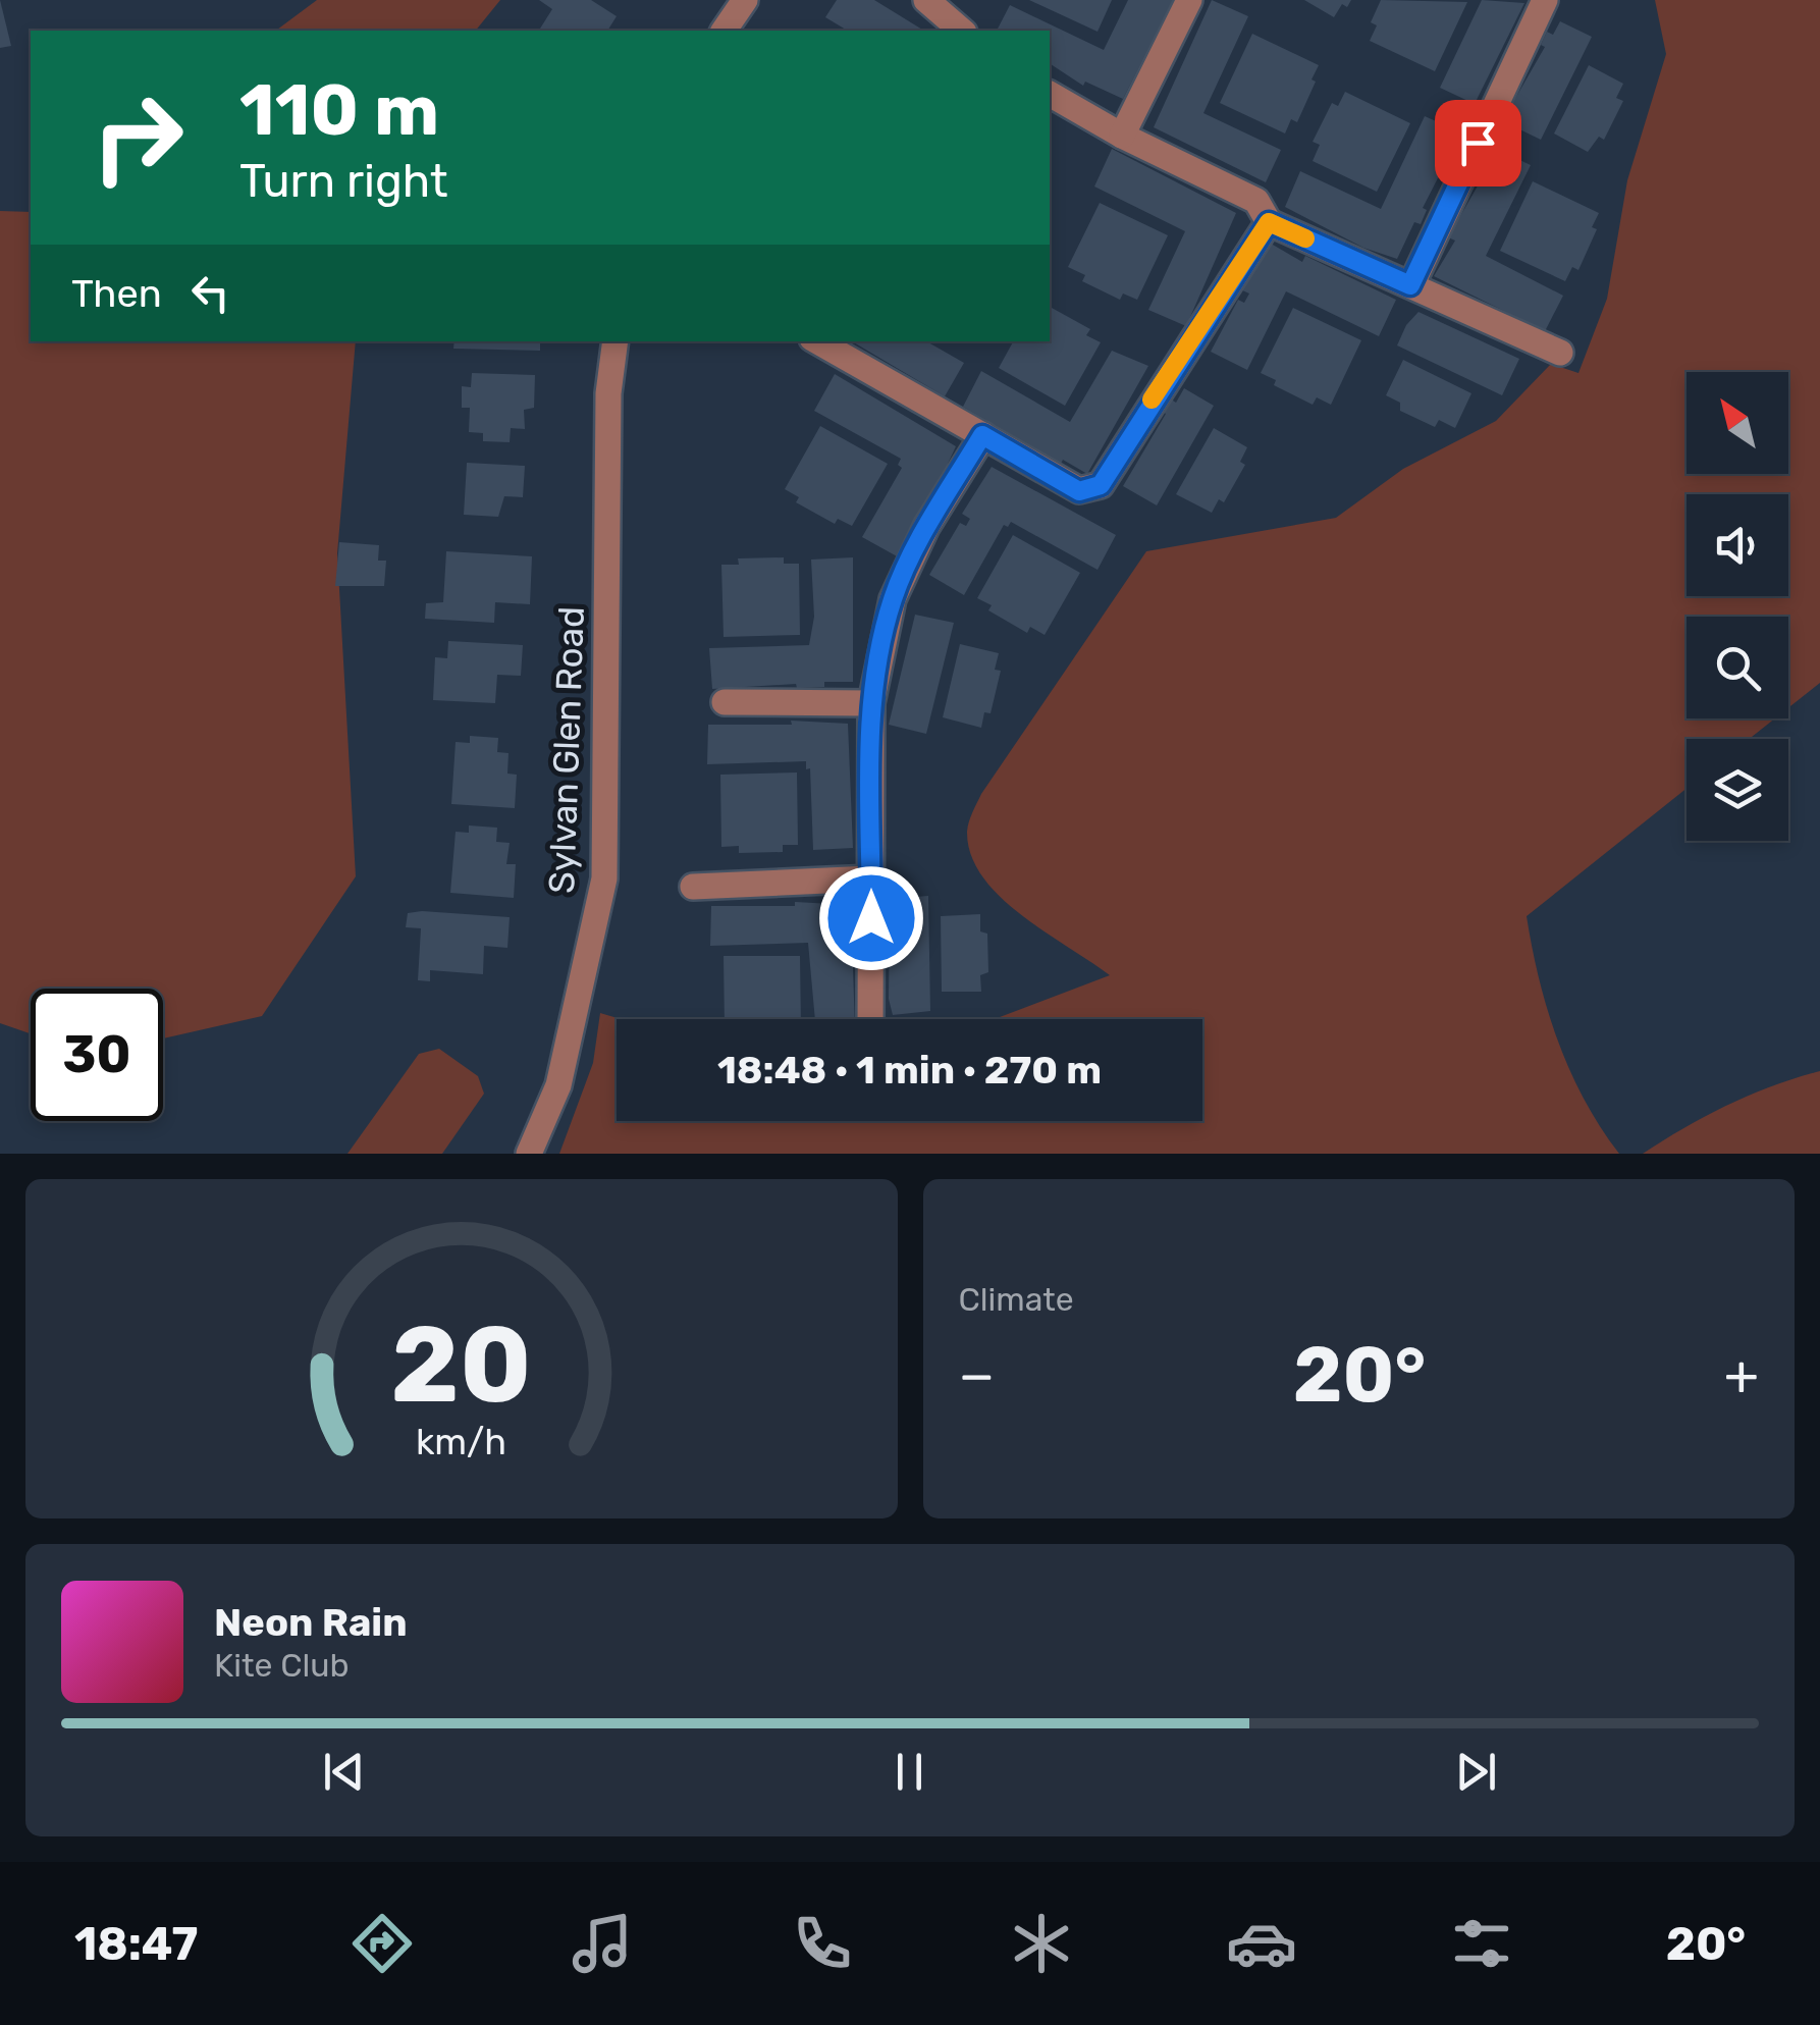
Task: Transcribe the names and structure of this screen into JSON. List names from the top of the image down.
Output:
{
  "streets": {
    "street": ["Sylvan Glen Road"]
  },
  "north": "top left",
  "page": {
    "turn": ["110 m", "Turn right"],
    "then": "Then",
    "limit": "30",
    "trip": "18:48 · 1 min · 270 m",
    "tile": "Climate",
    "heat": ["−", "20°", "+"],
    "song": ["Neon Rain", "Kite Club"],
    "tabs": ["18:47", "20°"],
    "gauge": ["20", "km/h"]
  }
}
